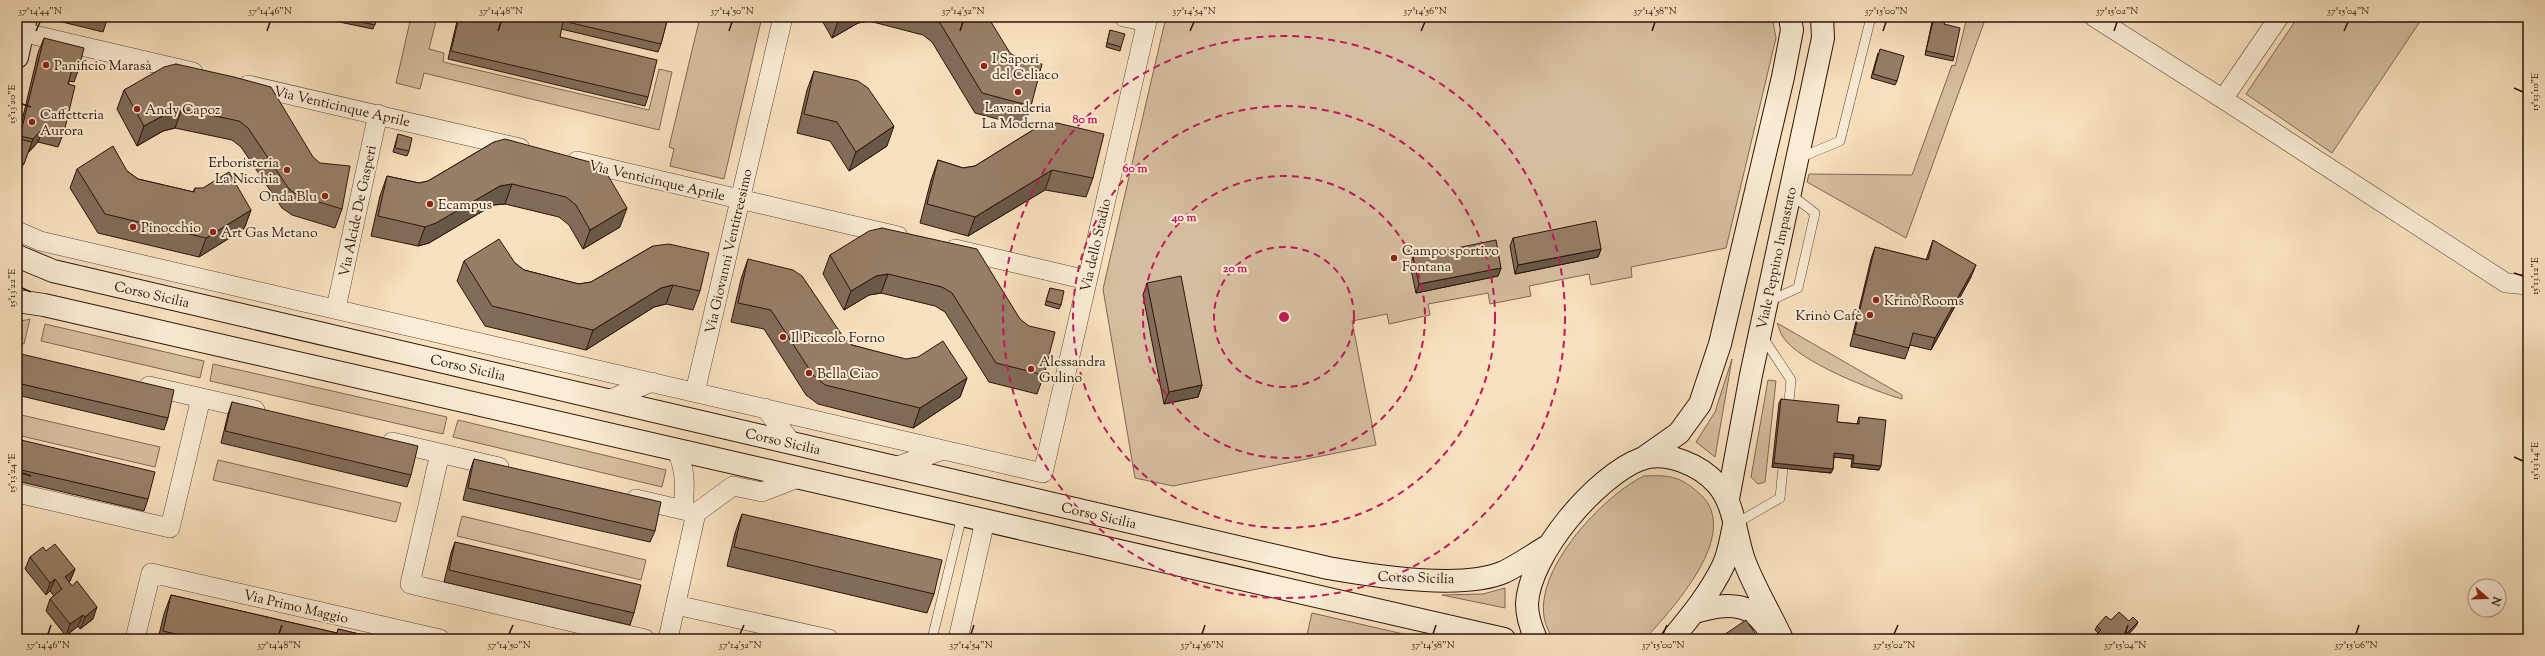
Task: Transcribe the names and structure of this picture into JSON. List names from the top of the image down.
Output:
{
  "streets": {
    "main road": ["Viale Peppino Impastato", "Corso Sicilia"],
    "street": [
      "Via Venticinque Aprile",
      "Via Alcide De Gasperi",
      "Via dello Stadio",
      "Via Giovanni Ventitreesimo",
      "Via Primo Maggio"
    ]
  },
  "crossings": [
    ["Via Venticinque Aprile", "Via Alcide De Gasperi"],
    ["Via Venticinque Aprile", "Via Giovanni Ventitreesimo"]
  ],
  "places": [
    "Panificio Marasà",
    "I Sapori del Celiaco",
    "Lavanderia La Moderna",
    "Andy Capoz",
    "Caffetteria Aurora",
    "Erboristeria La Nicchia",
    "Onda Blu",
    "Ecampus",
    "Pinocchio",
    "Art Gas Metano",
    "Campo sportivo Fontana",
    "Krinò Rooms",
    "Krinò Cafè",
    "Il Piccolo Forno",
    "Alessandra Gulino",
    "Bella Ciao"
  ],
  "north": "right",
  "coordinates": [
    "37°14'44\"N",
    "37°14'46\"N",
    "37°14'48\"N",
    "37°14'50\"N",
    "37°14'52\"N",
    "37°14'54\"N",
    "37°14'56\"N",
    "37°14'58\"N",
    "37°15'00\"N",
    "37°15'02\"N",
    "37°15'04\"N",
    "15°13'10\"E",
    "15°13'20\"E",
    "15°13'12\"E",
    "15°13'22\"E",
    "15°13'14\"E",
    "15°13'24\"E",
    "37°15'06\"N"
  ],
  "rings": [
    "80 m",
    "60 m",
    "40 m",
    "20 m"
  ]
}
